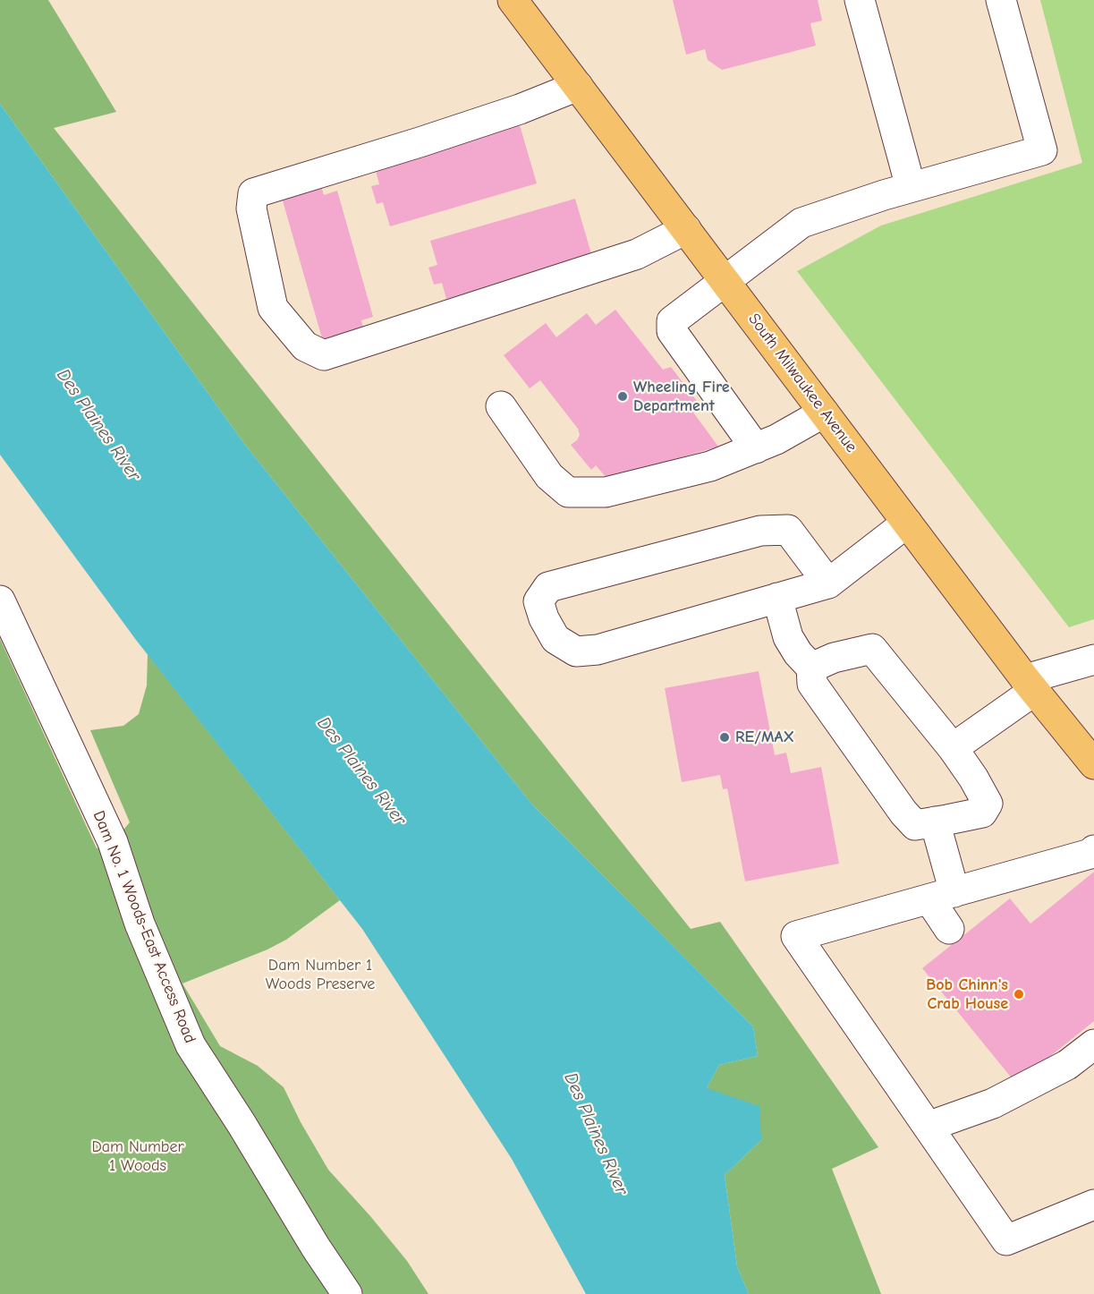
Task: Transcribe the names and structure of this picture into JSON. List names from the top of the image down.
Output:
{
  "streets": {
    "main road": ["South Milwaukee Avenue"],
    "street": ["Dam No. 1 Woods-East Access Road"]
  },
  "water": ["Des Plaines River"],
  "parks": ["Dam Number 1 Woods Preserve", "Dam Number 1 Woods"],
  "places": ["Wheeling Fire Department", "RE/MAX", "Bob Chinn's Crab House"]
}
